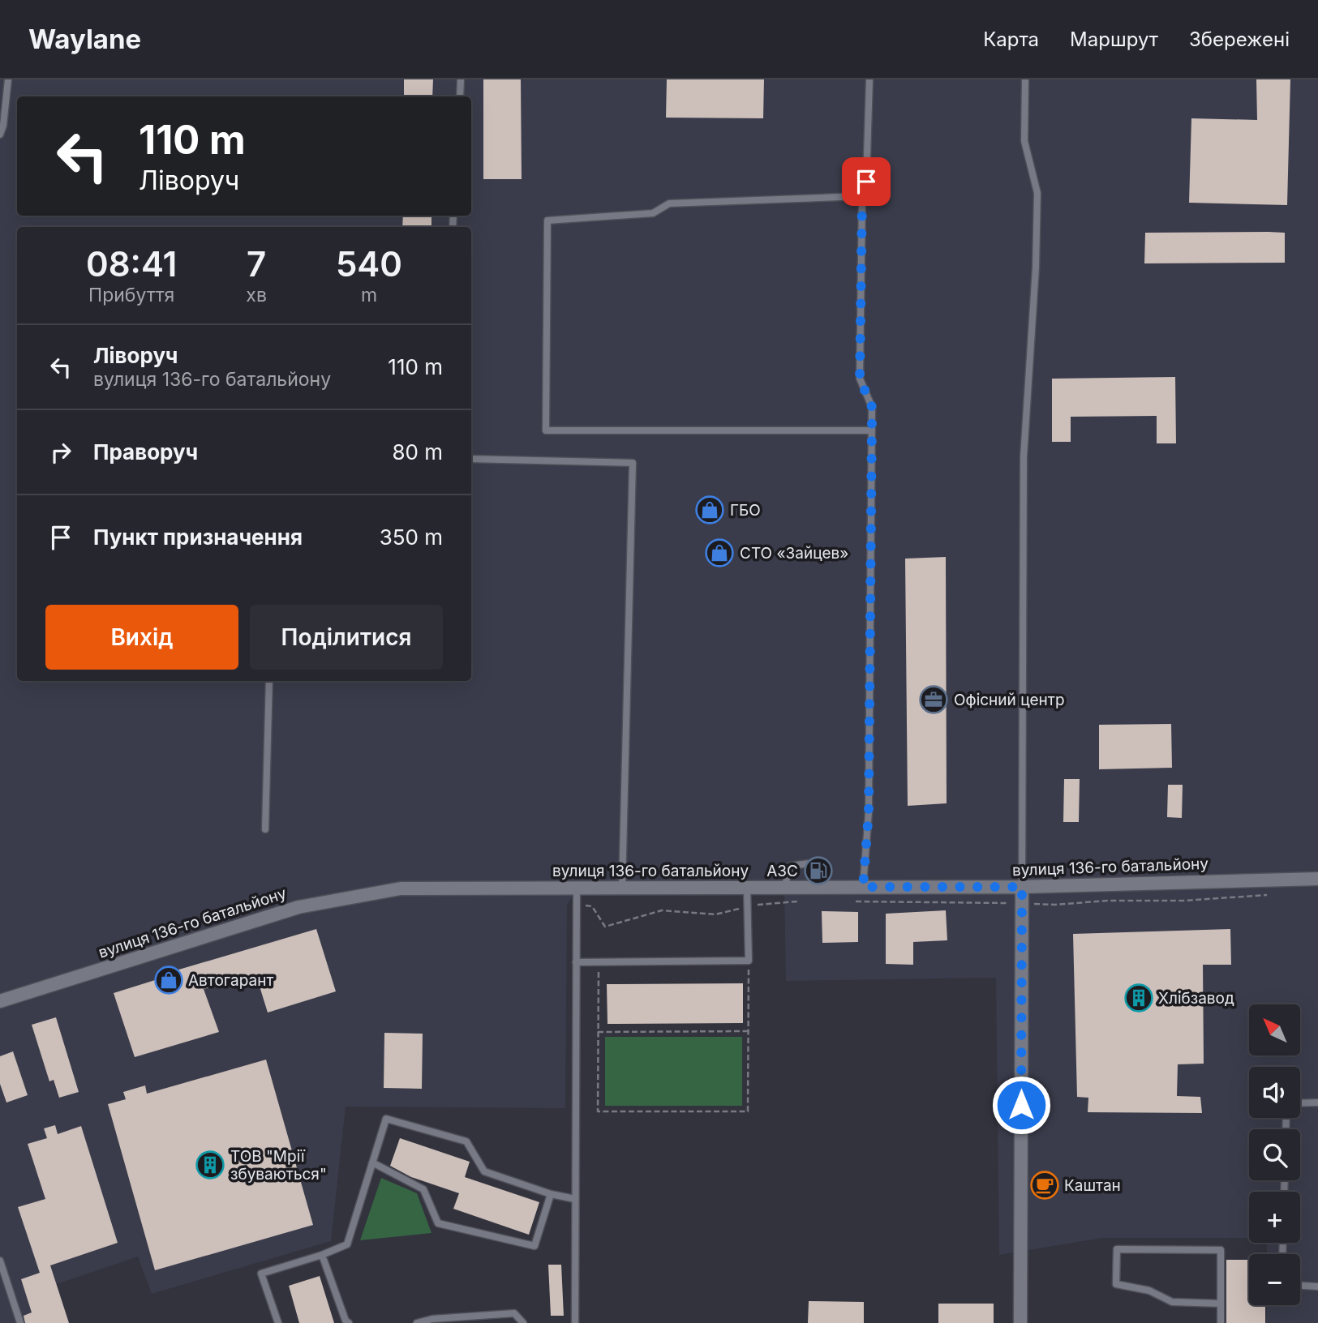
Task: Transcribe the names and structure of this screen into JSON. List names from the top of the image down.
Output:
{
  "streets": {
    "street": ["вулиця 136-го батальйону"]
  },
  "places": {
    "shop": ["ГБО", "СТО «Зайцев»", "Автогарант"],
    "office": ["Офісний центр"],
    "fuel station": ["АЗС"],
    "building": ["Хлібзавод", "ТОВ \"Мрії збуваються\""],
    "cafe": ["Каштан"]
  },
  "north": "top left",
  "page": {
    "header": "Waylane",
    "nav": ["Карта", "Маршрут", "Збережені"],
    "turn": ["110 m", "Ліворуч"],
    "eta": [
      "08:41",
      "Прибуття",
      "7",
      "хв",
      "540",
      "m"
    ],
    "list": [
      {
        "name": "Ліворуч",
        "note": "вулиця 136-го батальйону",
        "value": "110 m"
      },
      {
        "name": "Праворуч",
        "value": "80 m"
      },
      {
        "name": "Пункт призначення",
        "value": "350 m"
      }
    ],
    "buttons": ["Вихід", "Поділитися"],
    "map_buttons": ["+", "−"]
  }
}
